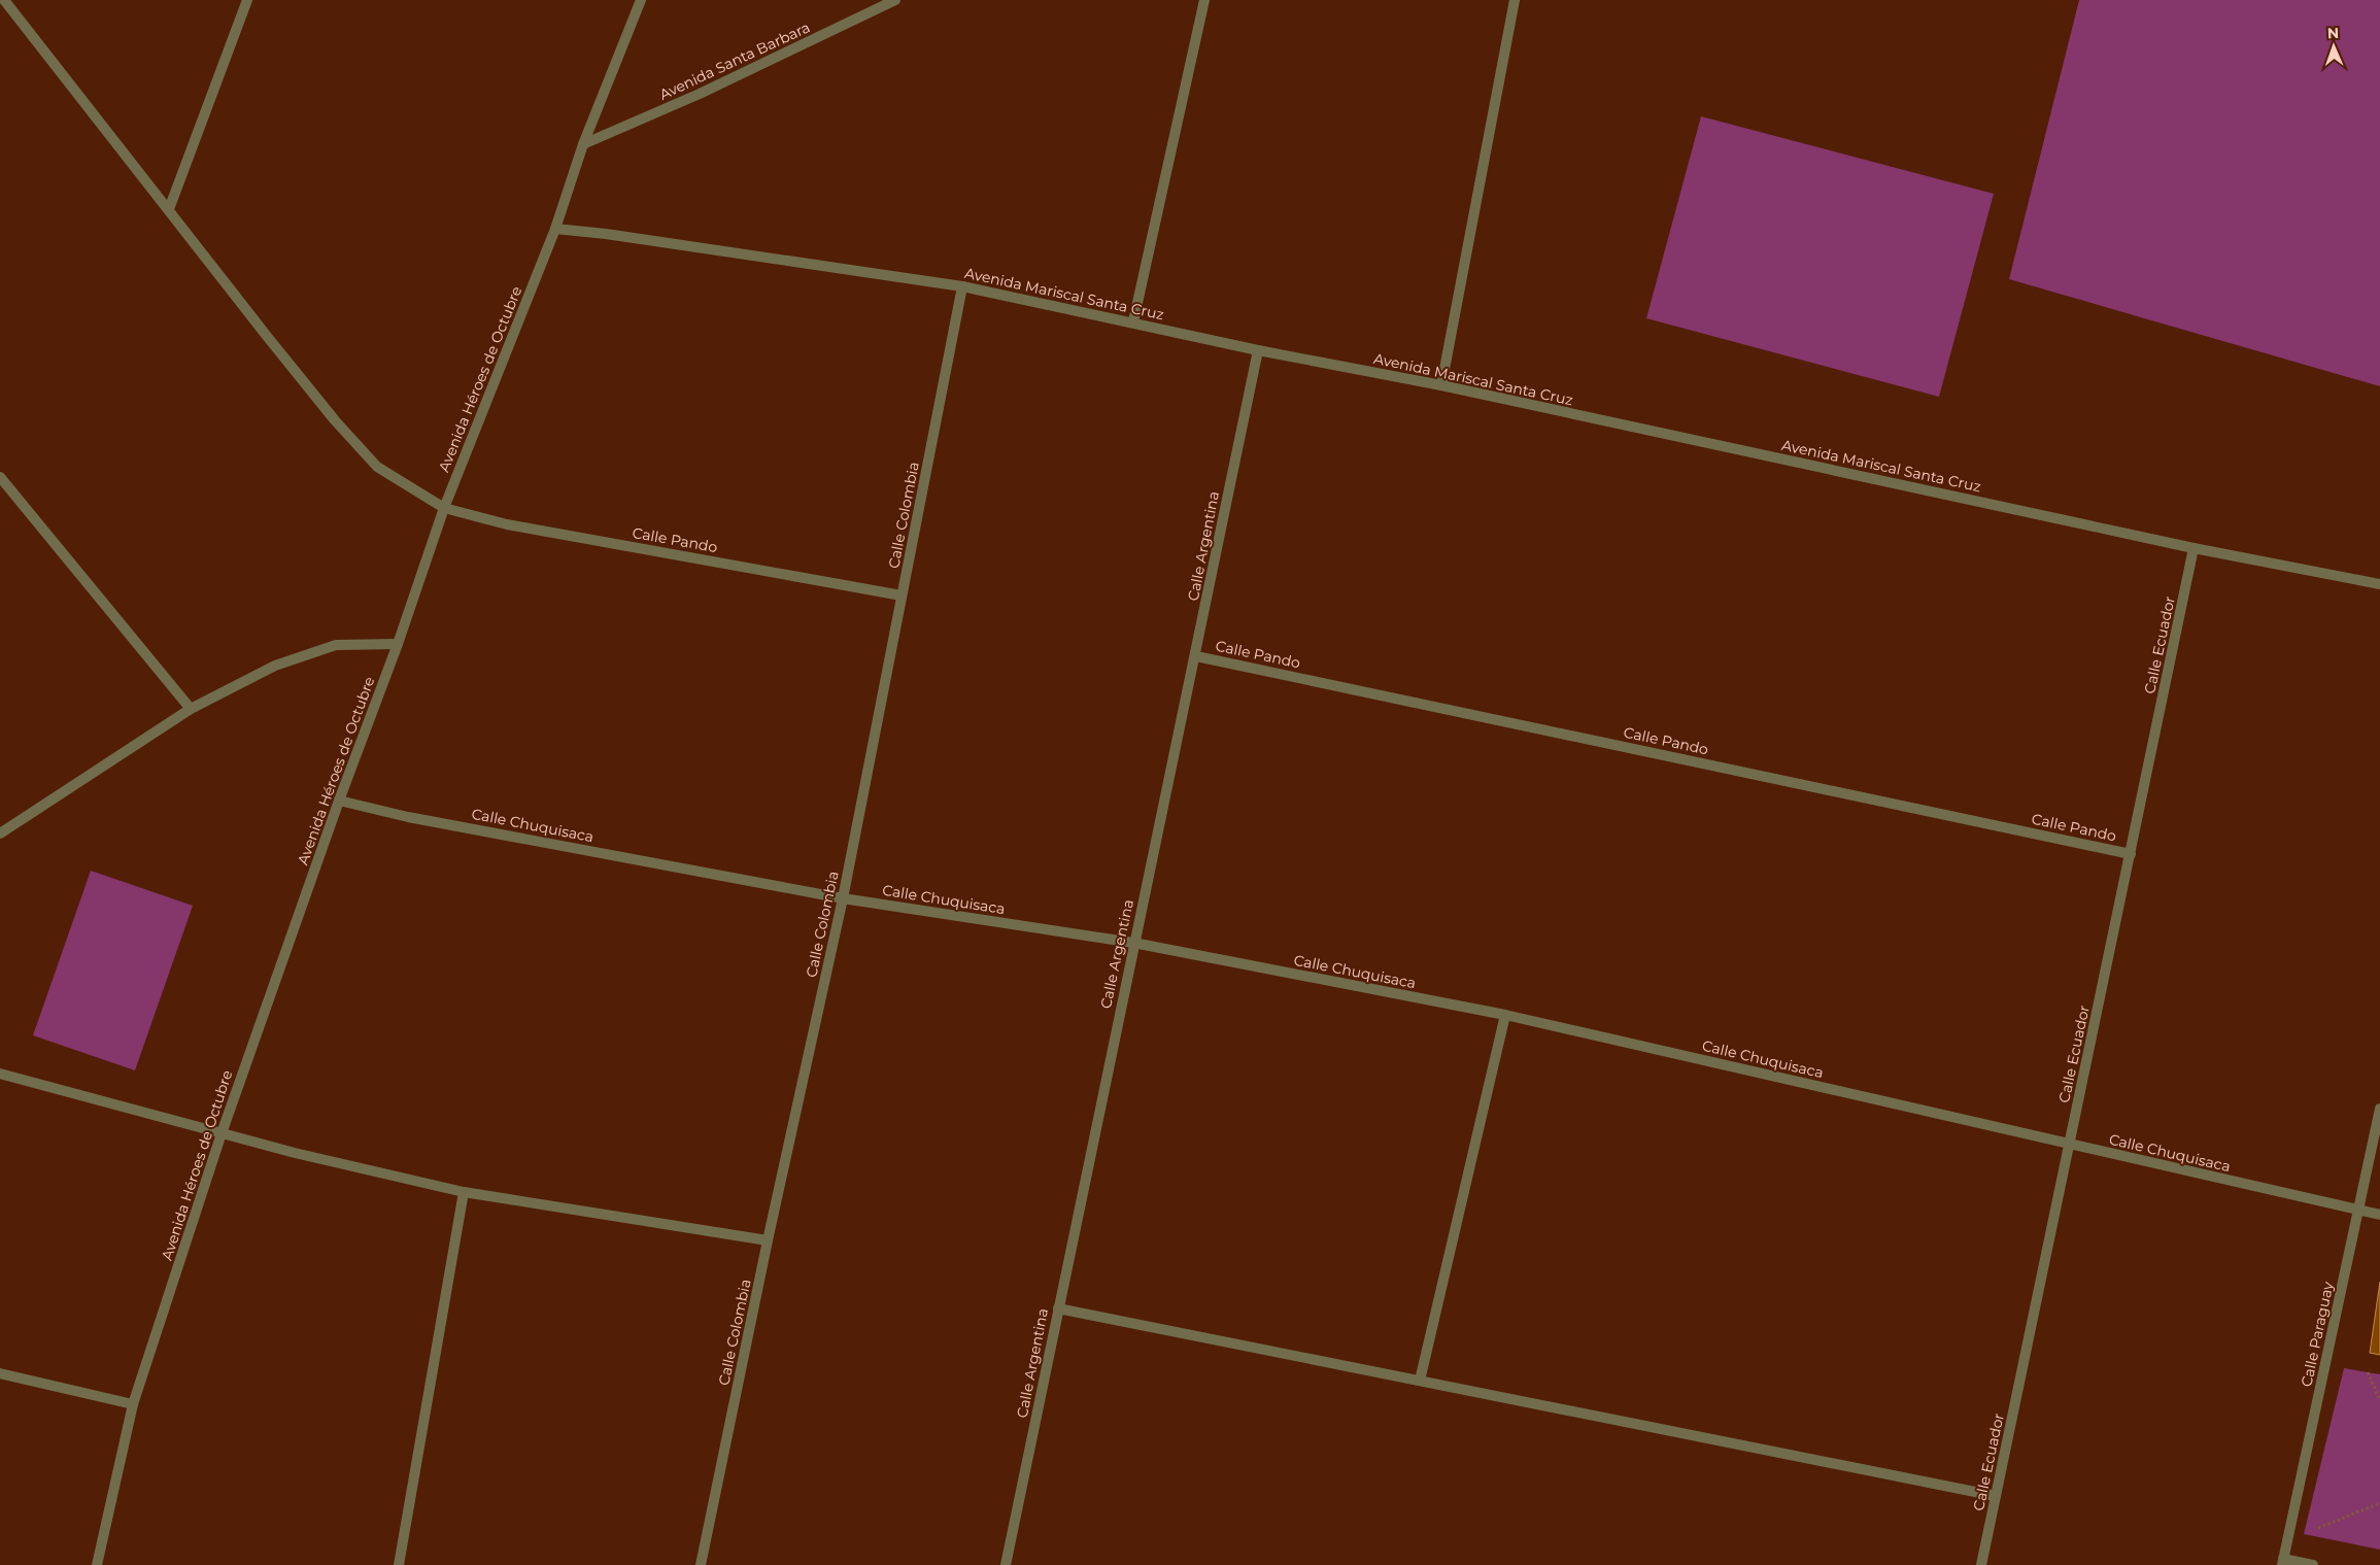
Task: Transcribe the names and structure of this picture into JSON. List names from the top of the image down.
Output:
{
  "streets": {
    "street": [
      "Avenida Santa Barbara",
      "Avenida Mariscal Santa Cruz",
      "Avenida Héroes de Octubre",
      "Calle Colombia",
      "Calle Pando",
      "Calle Argentina",
      "Calle Ecuador",
      "Calle Chuquisaca",
      "Calle Paraguay"
    ]
  },
  "crossings": [
    ["Avenida Santa Barbara", "Avenida Héroes de Octubre"],
    ["Avenida Mariscal Santa Cruz", "Avenida Héroes de Octubre"],
    ["Avenida Mariscal Santa Cruz", "Calle Colombia"],
    ["Avenida Mariscal Santa Cruz", "Calle Argentina"],
    ["Avenida Mariscal Santa Cruz", "Calle Ecuador"],
    ["Avenida Héroes de Octubre", "Calle Pando"],
    ["Avenida Héroes de Octubre", "Calle Chuquisaca"],
    ["Calle Colombia", "Calle Pando"],
    ["Calle Colombia", "Calle Chuquisaca"],
    ["Calle Pando", "Calle Argentina"],
    ["Calle Pando", "Calle Ecuador"],
    ["Calle Argentina", "Calle Chuquisaca"],
    ["Calle Ecuador", "Calle Chuquisaca"],
    ["Calle Chuquisaca", "Calle Paraguay"]
  ],
  "north": "top"
}
